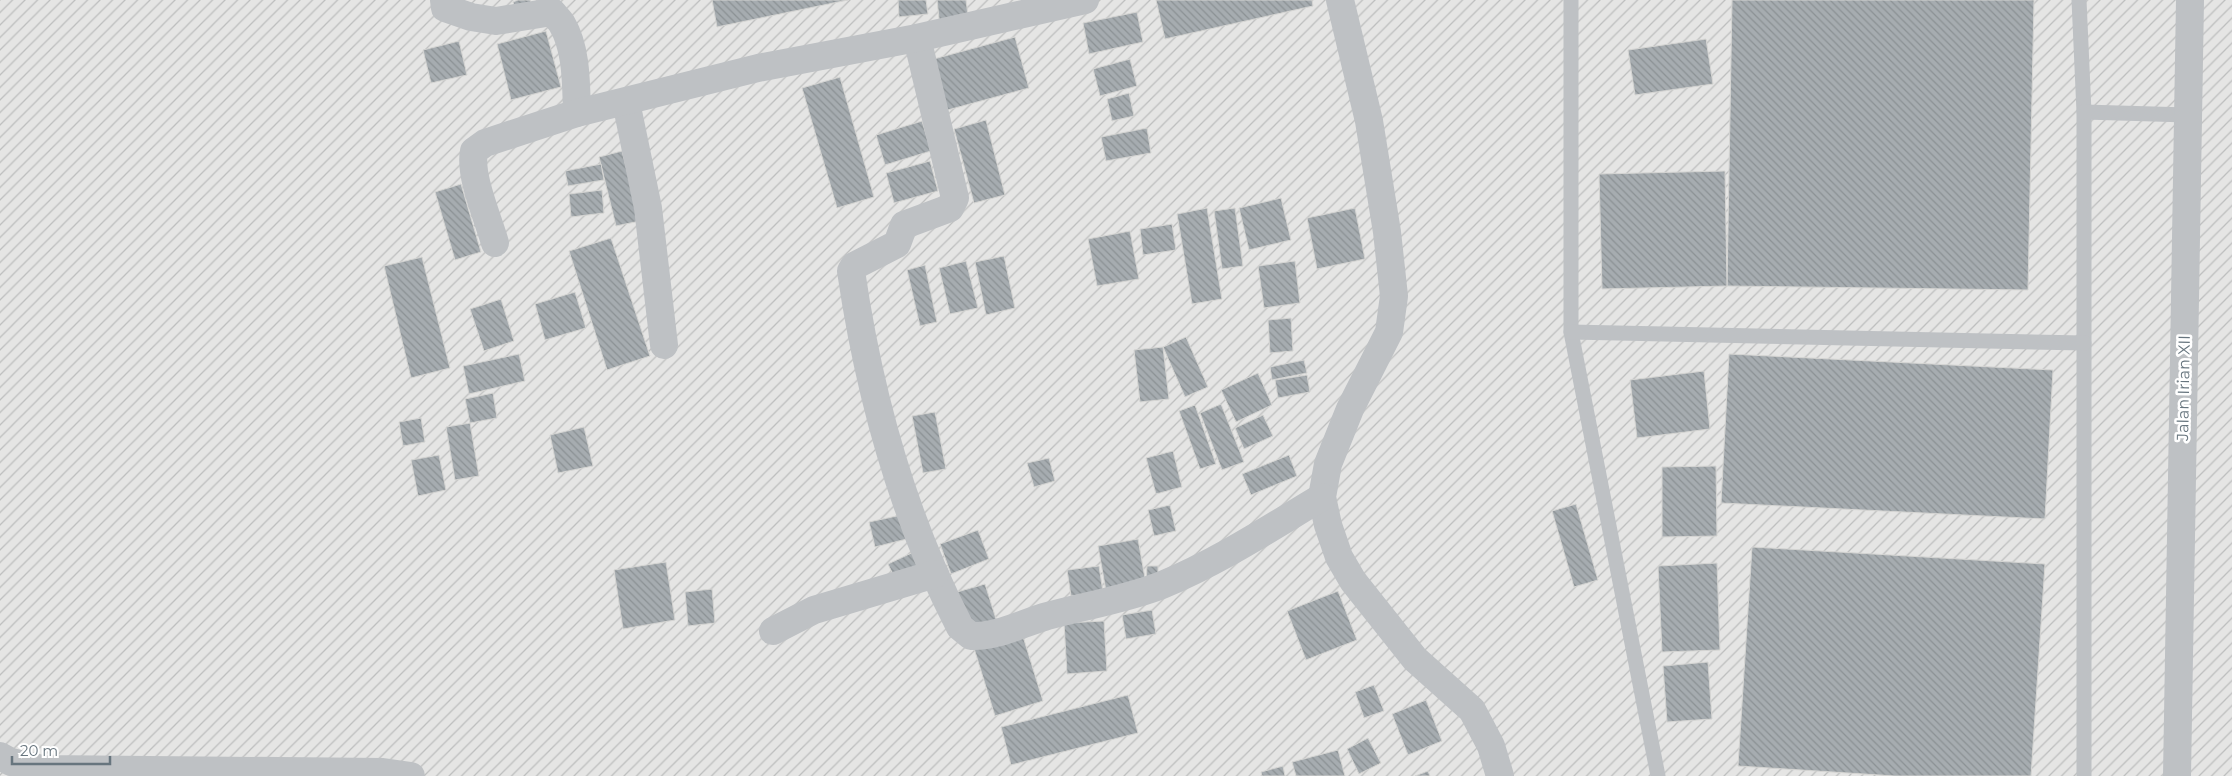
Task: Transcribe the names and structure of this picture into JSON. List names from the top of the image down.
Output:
{
  "streets": {
    "street": ["Jalan Irian XII"]
  },
  "scale_bar": "20 m"
}
